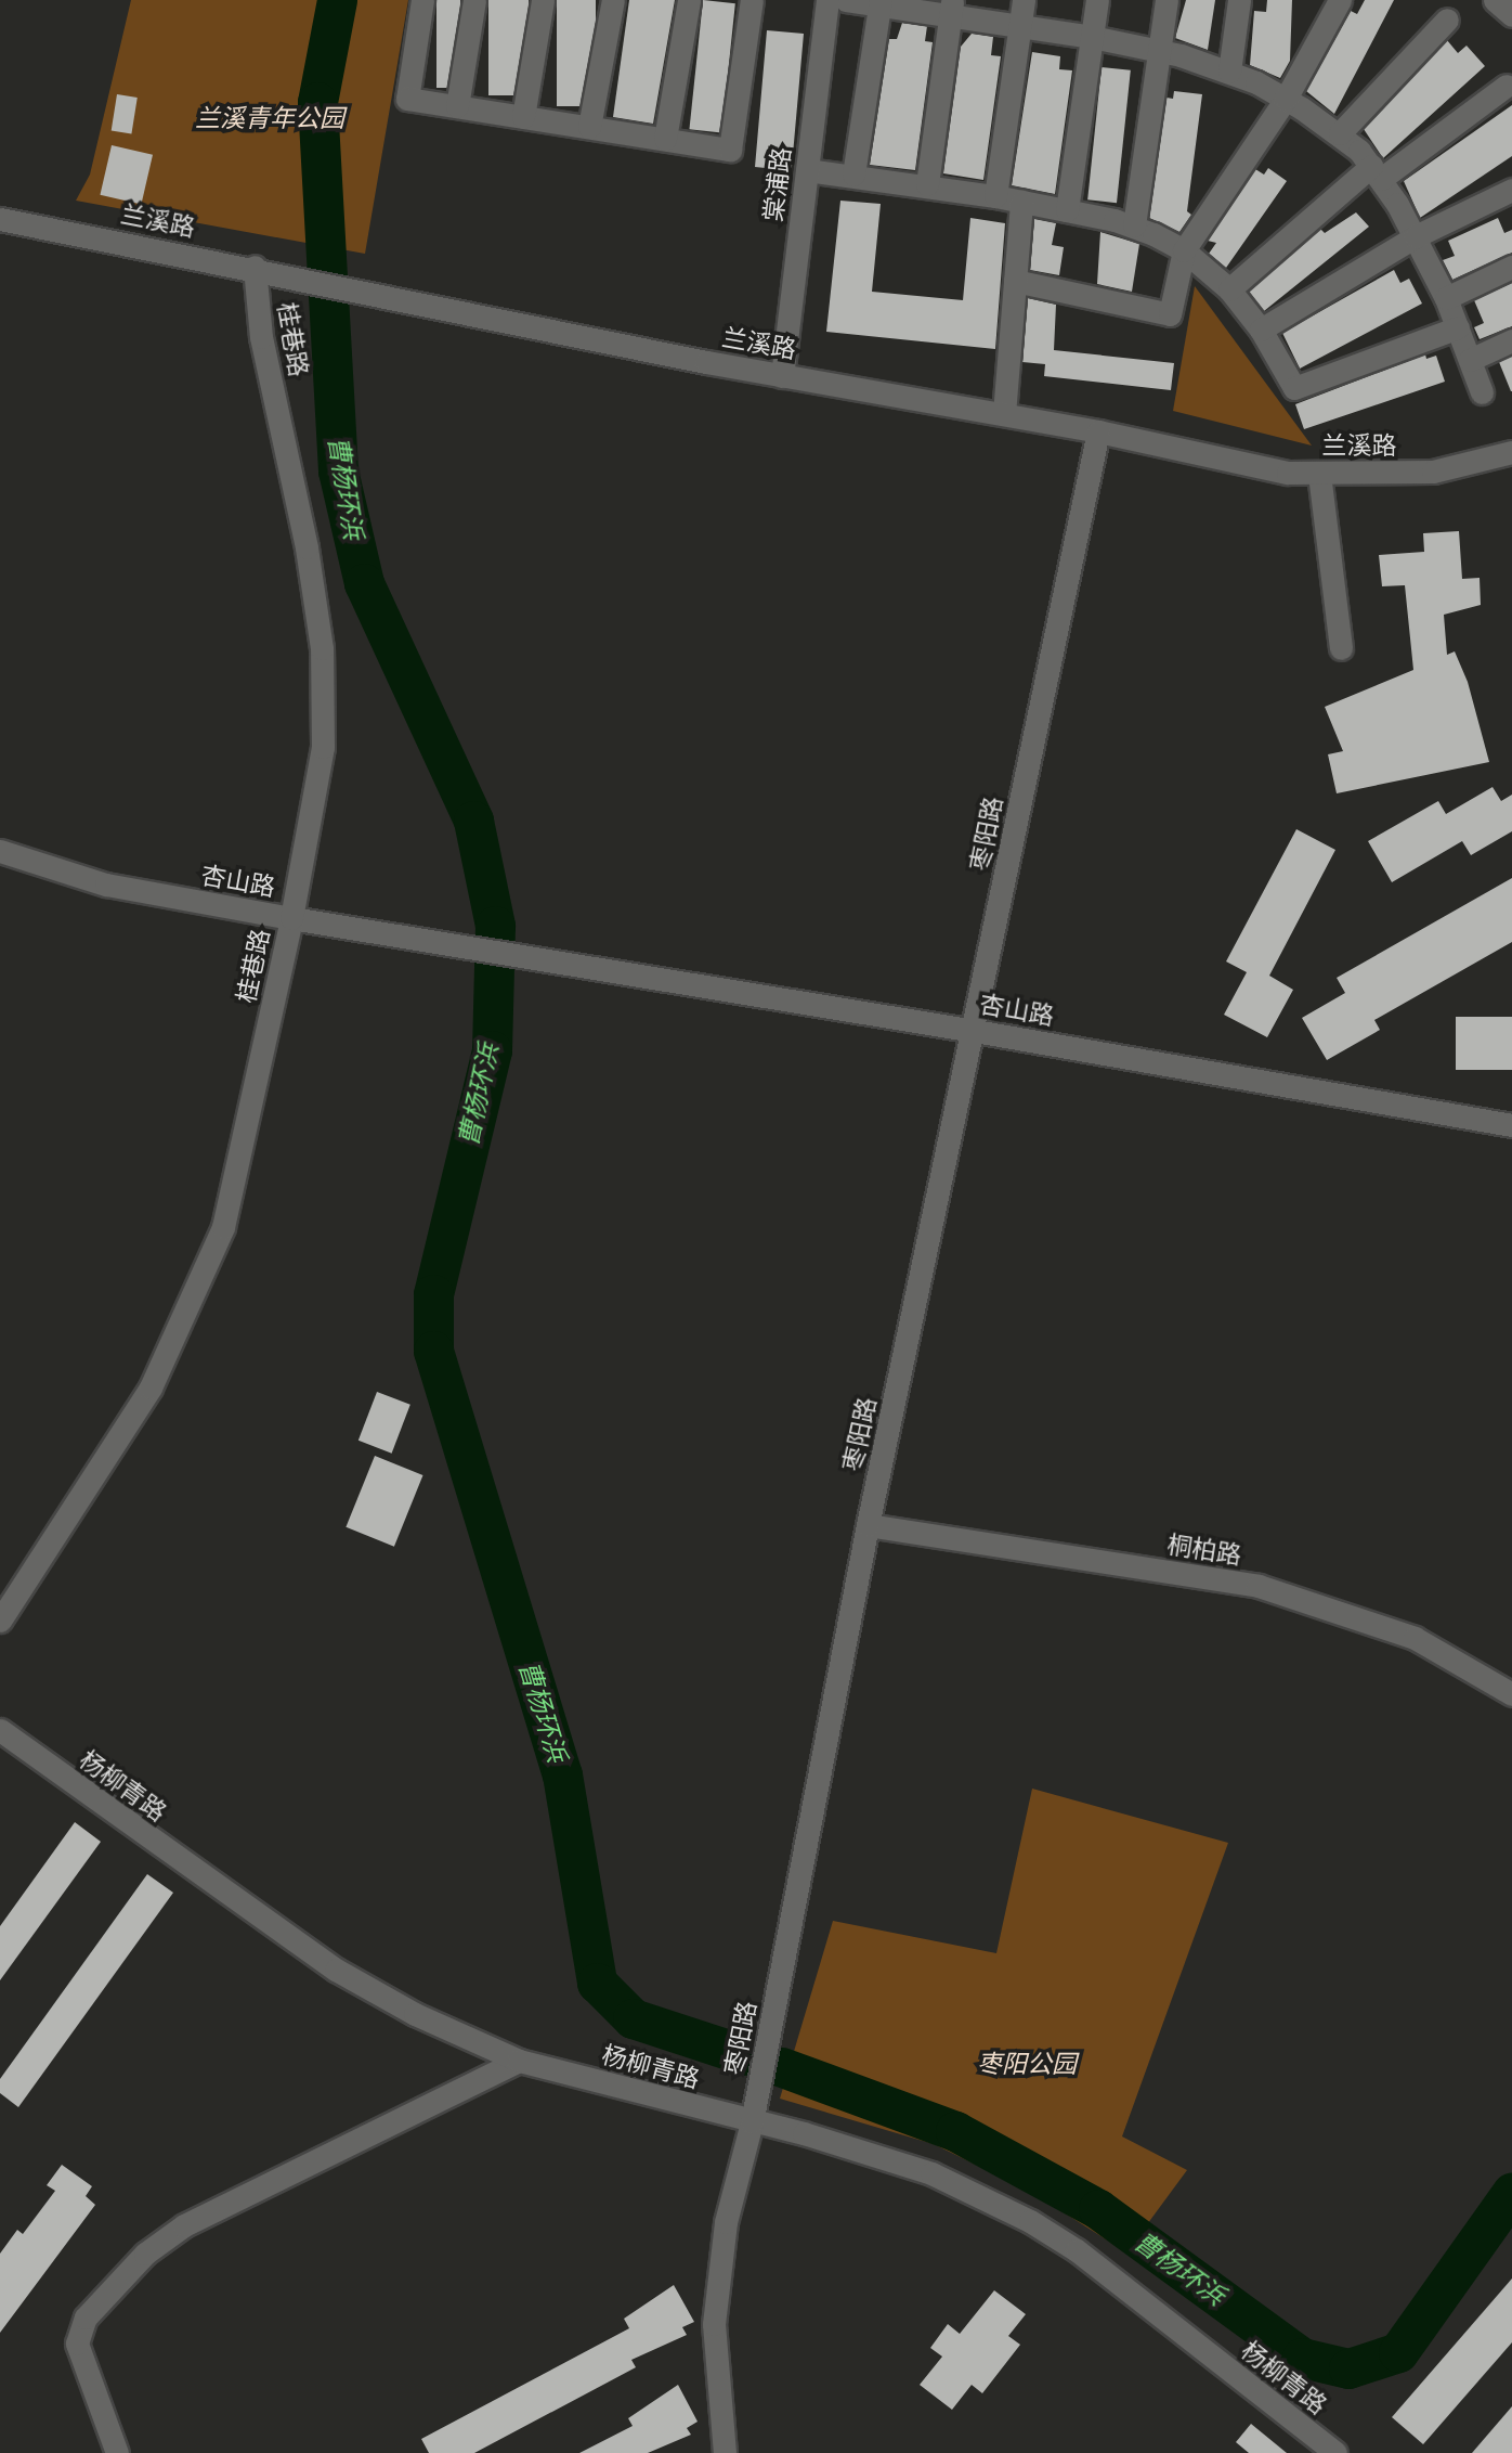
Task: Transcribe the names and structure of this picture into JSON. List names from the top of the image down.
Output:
{
  "streets": {
    "street": [
      "棠浦路",
      "兰溪路",
      "桂巷路",
      "枣阳路",
      "杏山路",
      "桐柏路",
      "杨柳青路"
    ]
  },
  "crossings": [
    ["棠浦路", "兰溪路"],
    ["兰溪路", "桂巷路"],
    ["兰溪路", "枣阳路"],
    ["桂巷路", "杏山路"],
    ["枣阳路", "杏山路"],
    ["枣阳路", "桐柏路"],
    ["枣阳路", "杨柳青路"]
  ],
  "water": ["曹杨环浜"],
  "parks": ["兰溪青年公园", "枣阳公园"]
}
